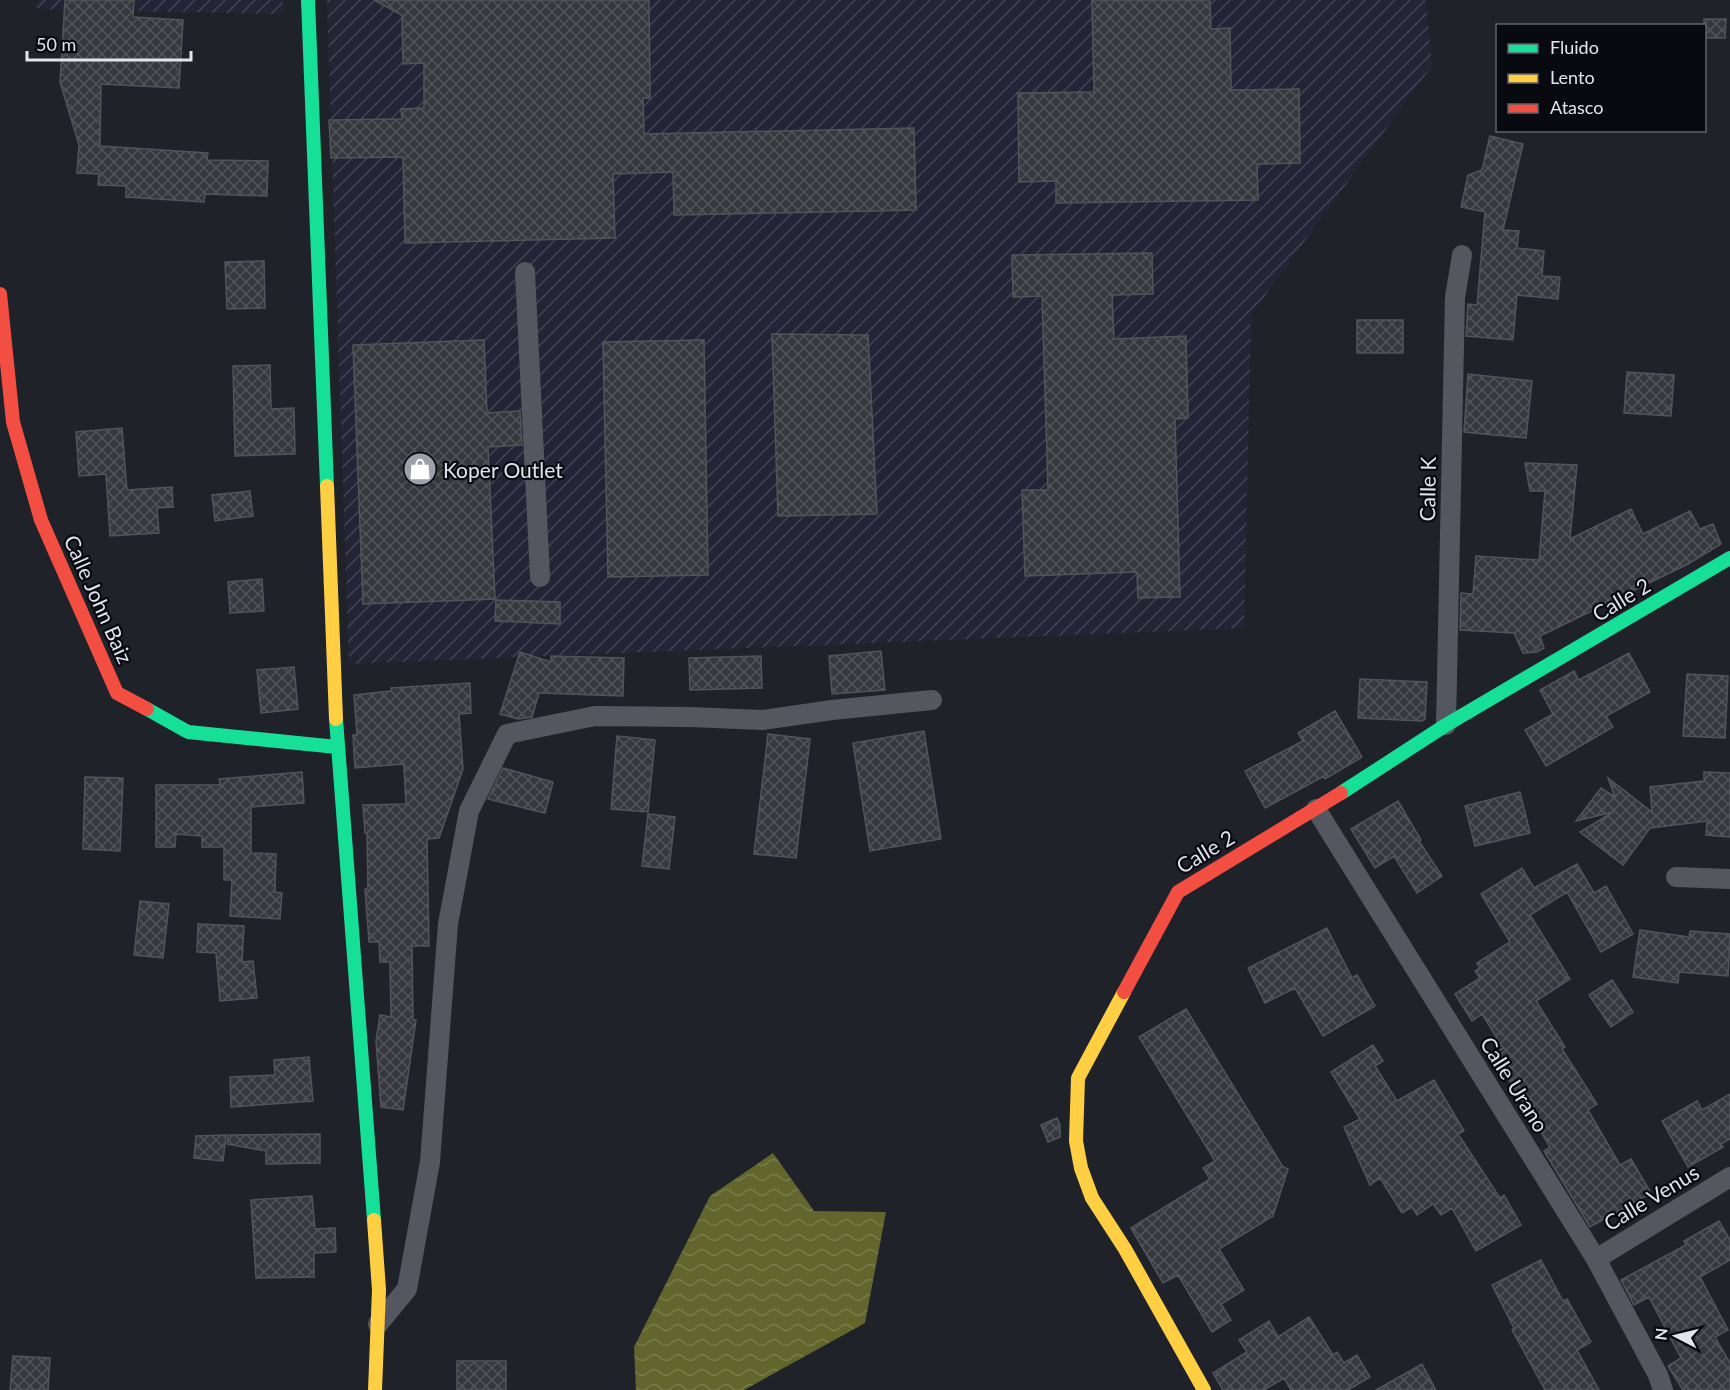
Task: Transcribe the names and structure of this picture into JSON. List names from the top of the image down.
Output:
{
  "streets": {
    "street": [
      "Calle K",
      "Calle John Baiz",
      "Calle 2",
      "Calle Urano",
      "Calle Venus"
    ]
  },
  "crossings": [
    ["Calle K", "Calle 2"],
    ["Calle 2", "Calle Urano"],
    ["Calle Urano", "Calle Venus"]
  ],
  "places": {
    "shop": ["Koper Outlet"]
  },
  "legend": ["Fluido", "Lento", "Atasco"],
  "scale_bar": "50 m",
  "north": "left"
}
